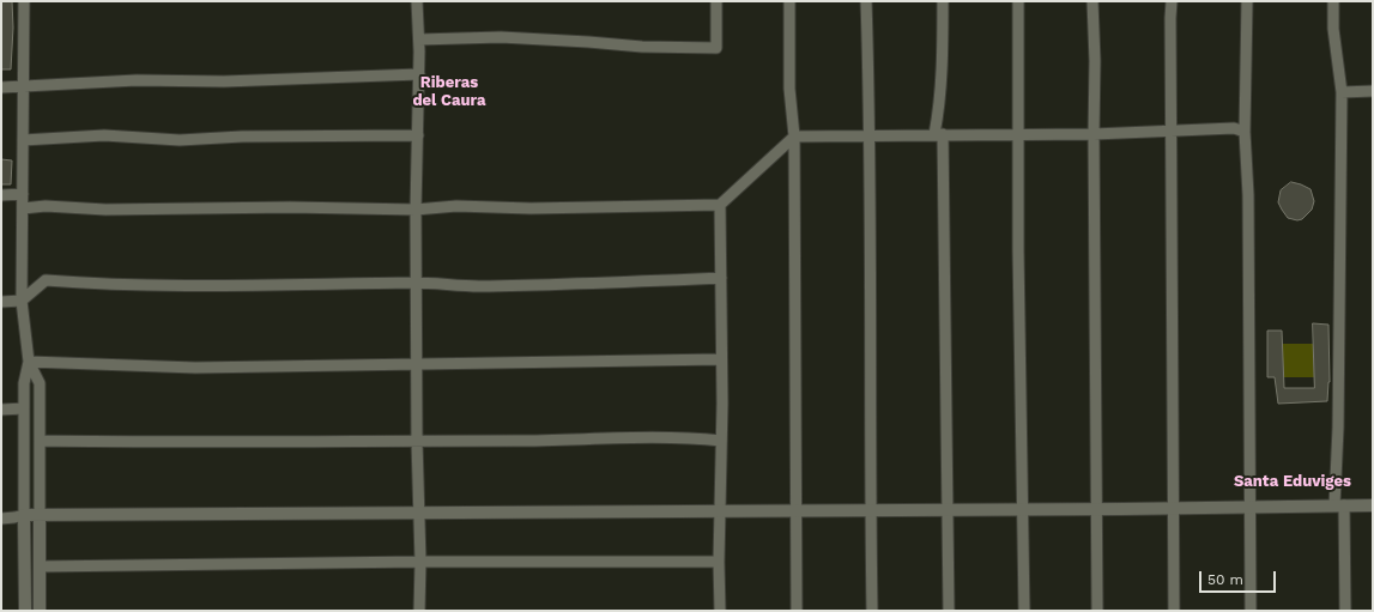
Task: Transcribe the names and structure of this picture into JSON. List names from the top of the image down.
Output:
{
  "districts": ["Riberas del Caura", "Santa Eduviges"],
  "scale_bar": "50 m"
}
